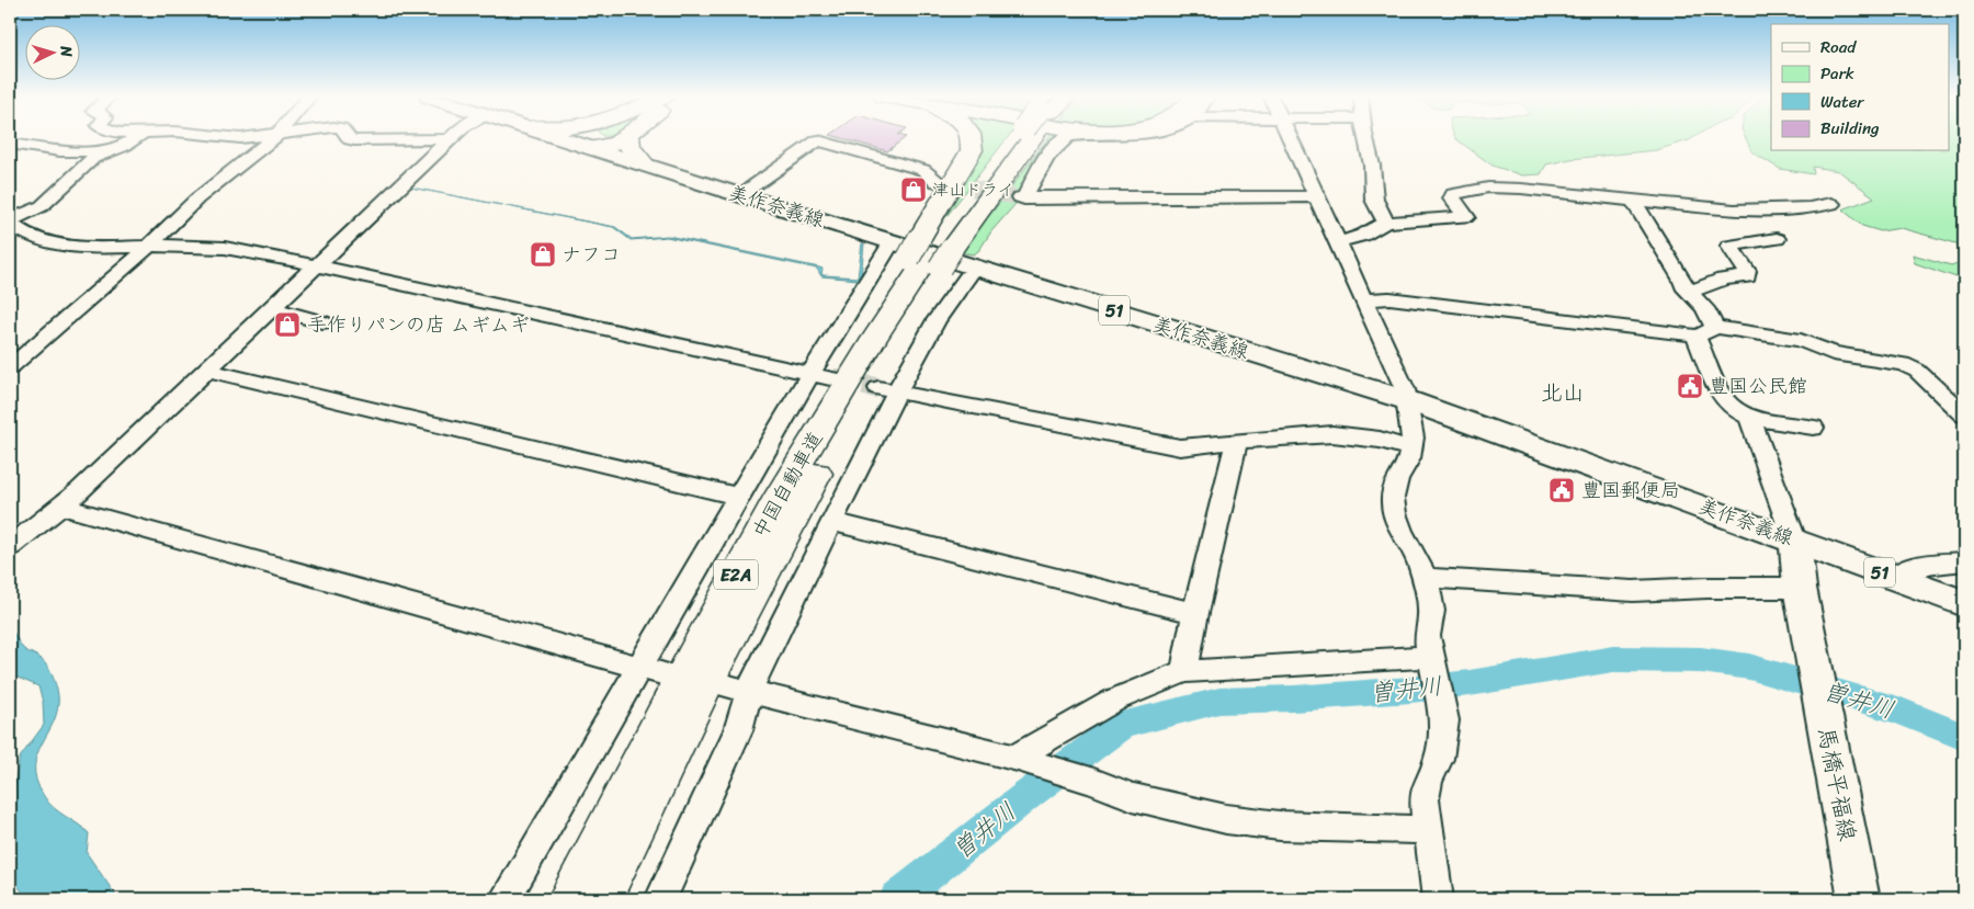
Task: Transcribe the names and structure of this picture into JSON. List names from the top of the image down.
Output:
{
  "streets": {
    "highway": ["中国自動車道", "E2A"],
    "main road": ["美作奈義線", "51", "馬橋平福線"]
  },
  "crossings": [
    ["美作奈義線", "馬橋平福線"]
  ],
  "districts": ["北山"],
  "water": ["曽井川"],
  "places": {
    "shop": ["津山ドライ", "ナフコ", "手作りパンの店 ムギムギ"],
    "public building": ["豊国公民館", "豊国郵便局"]
  },
  "legend": [
    "Road",
    "Park",
    "Water",
    "Building"
  ],
  "north": "right"
}
